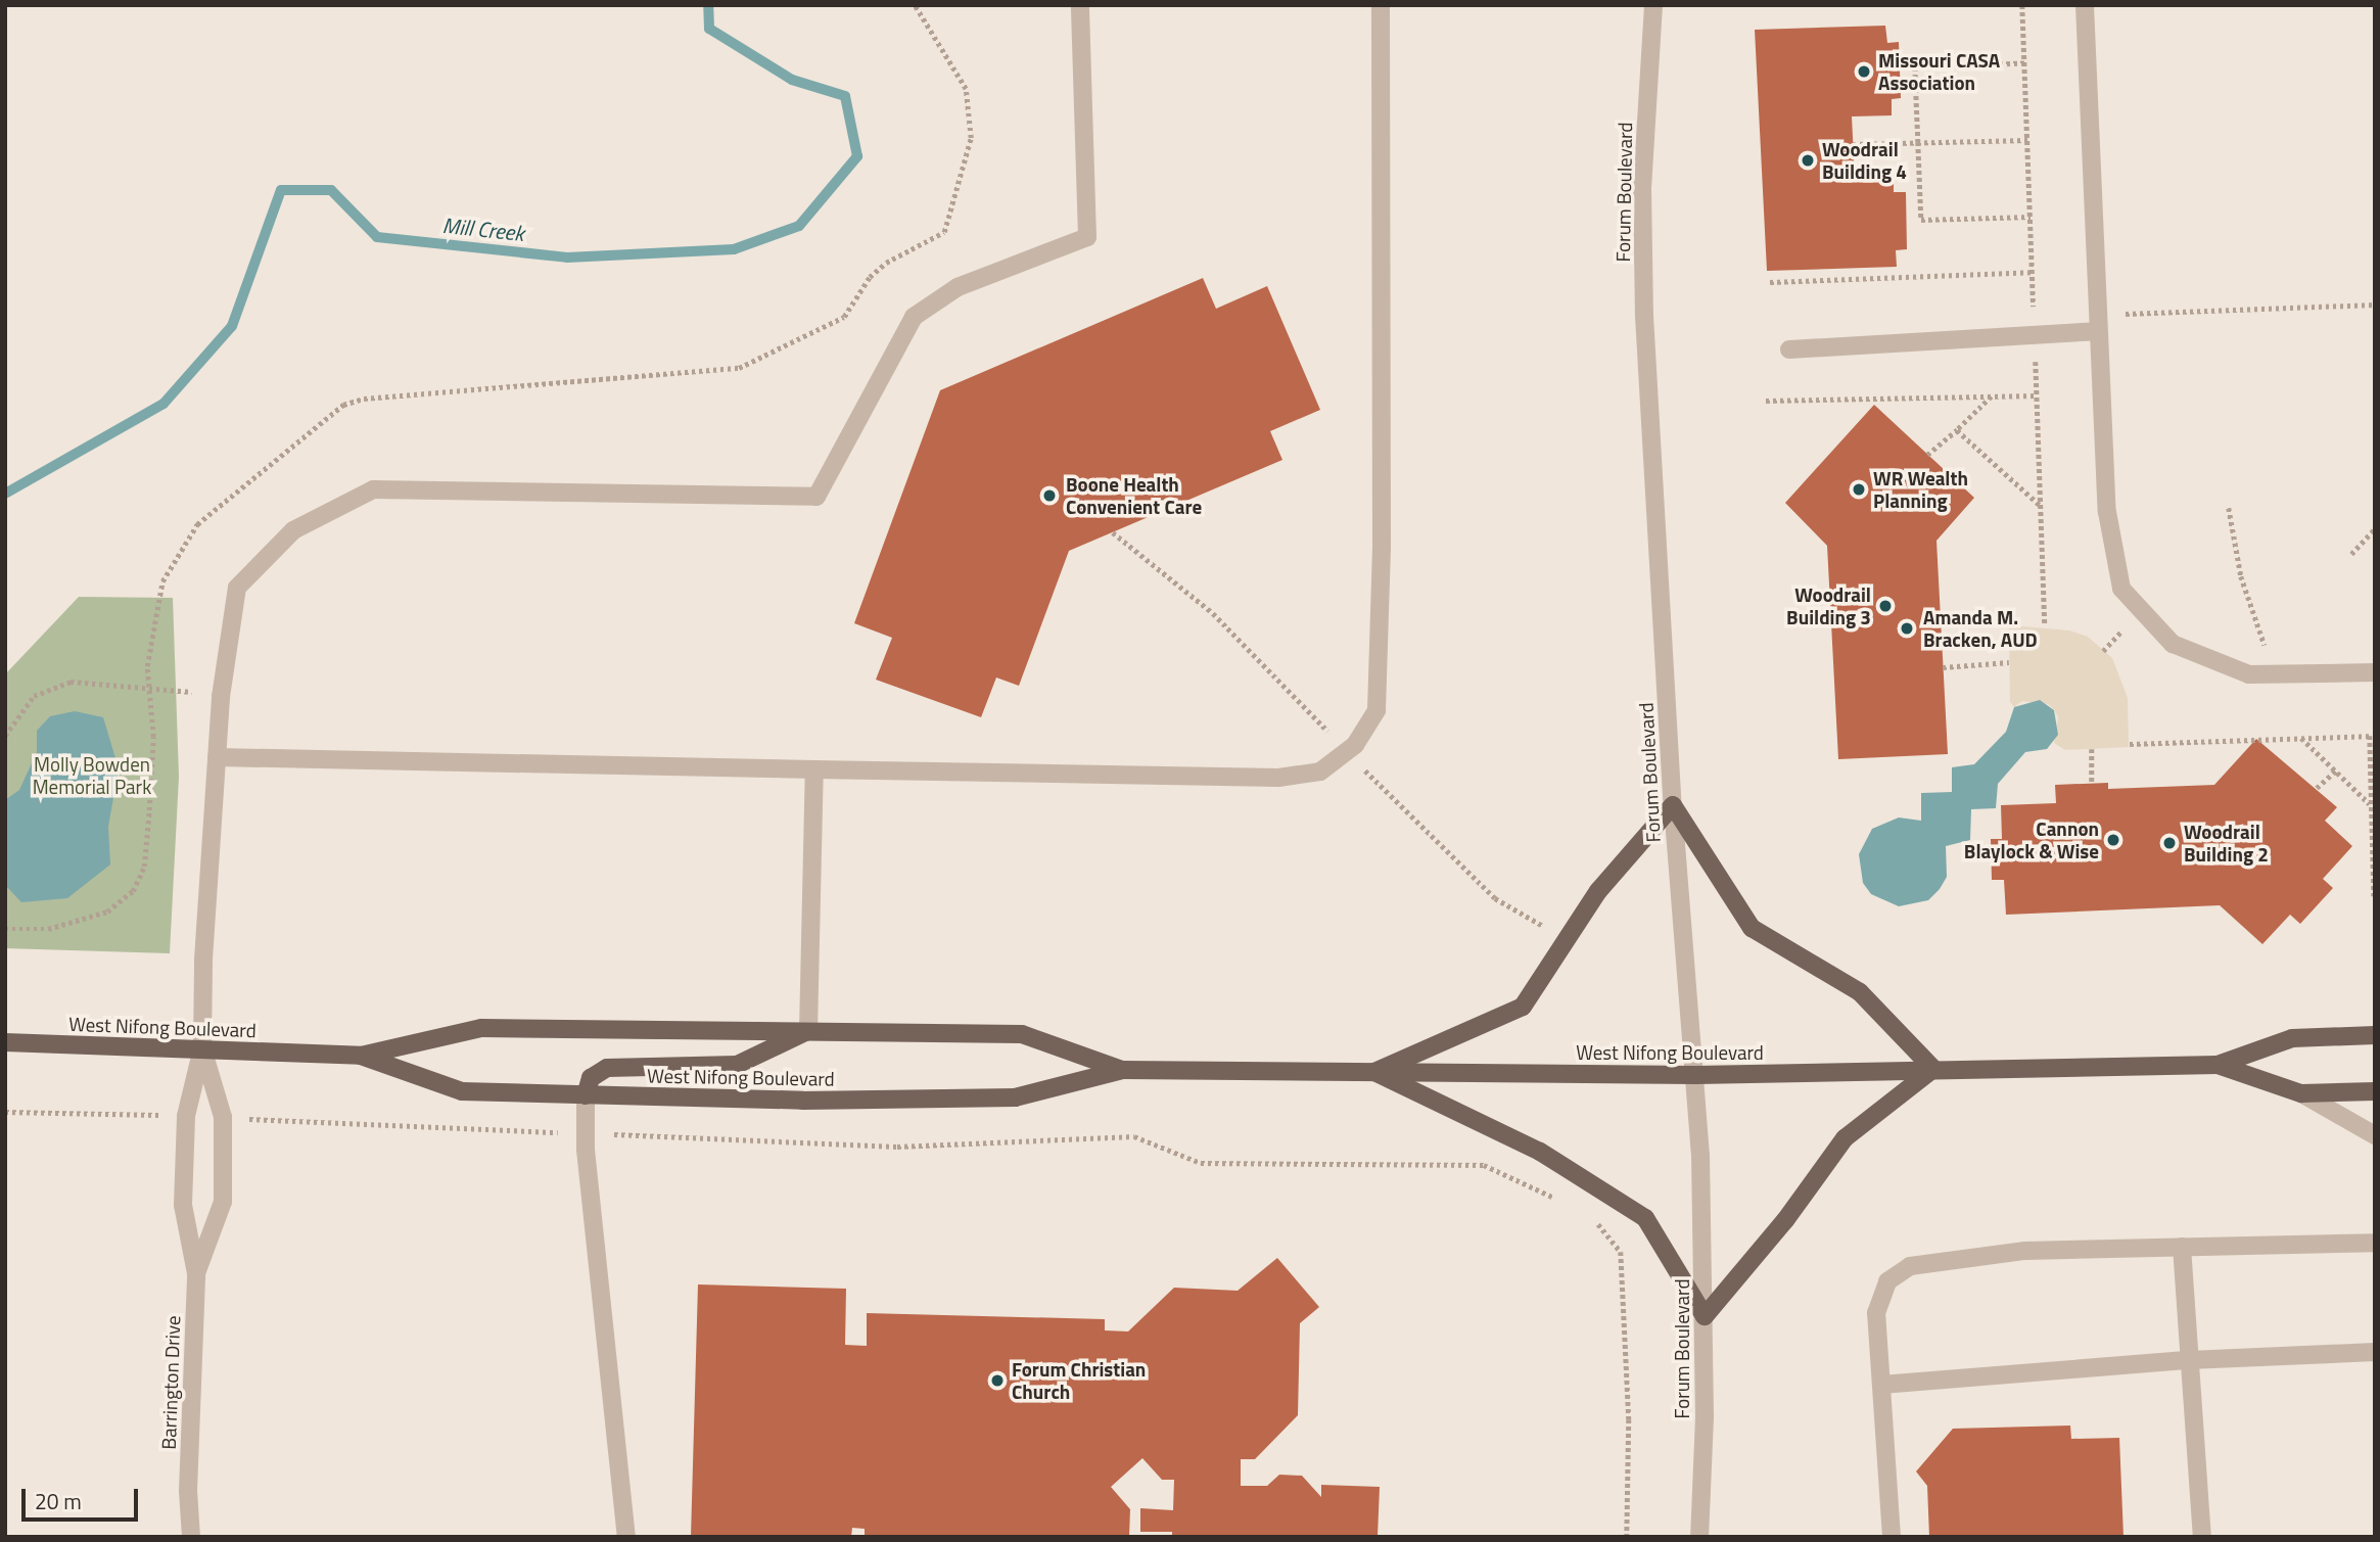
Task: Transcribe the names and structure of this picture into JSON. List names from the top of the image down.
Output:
{
  "streets": {
    "main road": ["West Nifong Boulevard"],
    "street": ["Forum Boulevard", "Barrington Drive"]
  },
  "crossings": [
    ["Forum Boulevard", "West Nifong Boulevard"],
    ["West Nifong Boulevard", "Barrington Drive"]
  ],
  "water": ["Mill Creek"],
  "parks": ["Molly Bowden Memorial Park"],
  "places": [
    "Missouri CASA Association",
    "Woodrail Building 4",
    "WR Wealth Planning",
    "Boone Health Convenient Care",
    "Woodrail Building 3",
    "Amanda M. Bracken, AUD",
    "Cannon Blaylock & Wise",
    "Woodrail Building 2",
    "Forum Christian Church"
  ],
  "scale_bar": "20 m"
}
